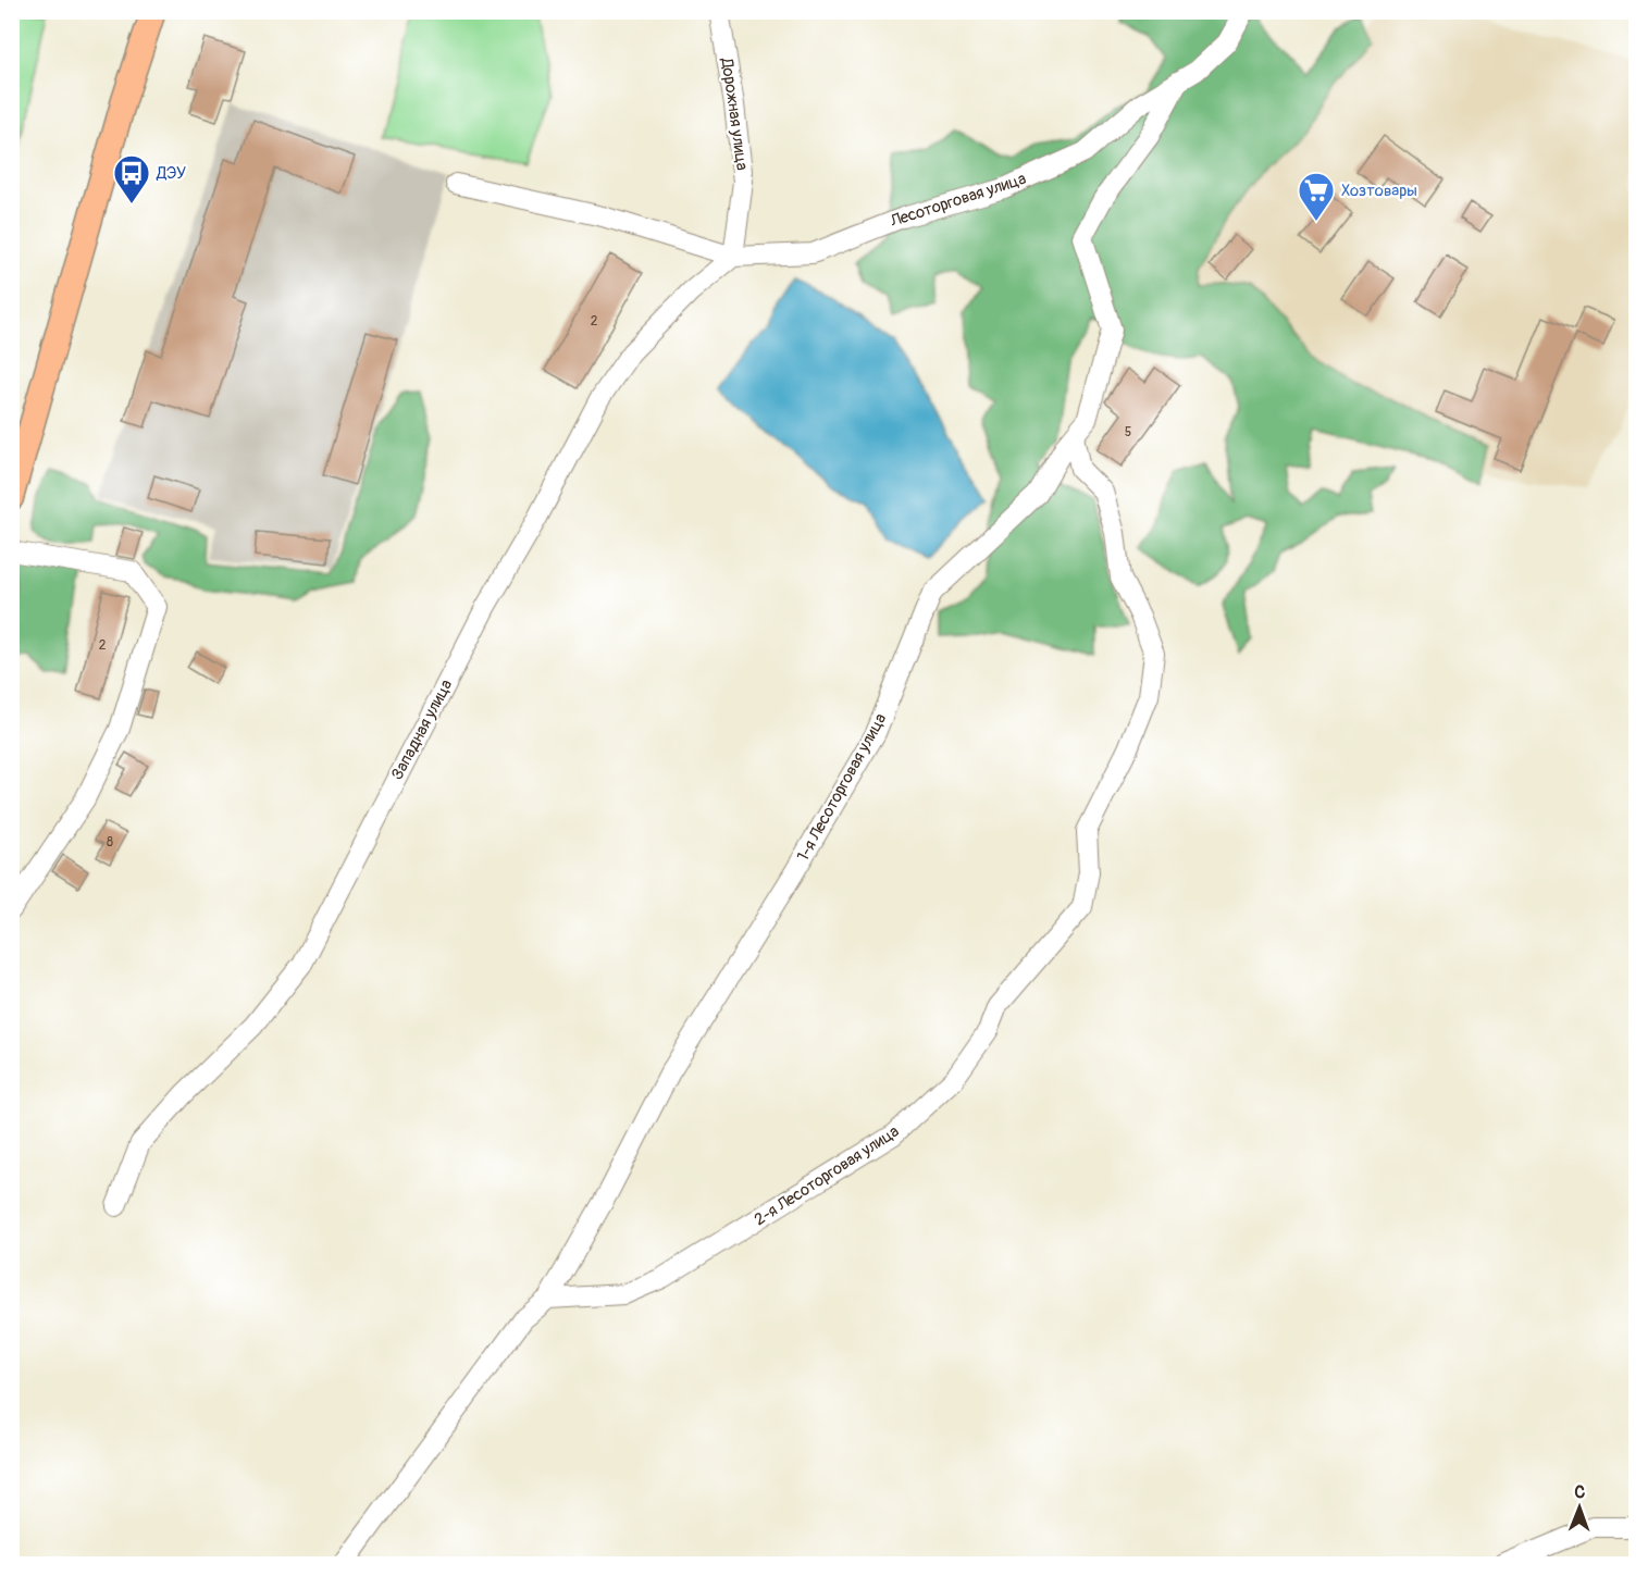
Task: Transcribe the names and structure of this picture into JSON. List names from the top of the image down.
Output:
{
  "streets": {
    "street": [
      "Дорожная улица",
      "Лесоторговая улица",
      "Западная улица",
      "1-я Лесоторговая улица",
      "2-я Лесоторговая улица"
    ]
  },
  "crossings": [
    ["Дорожная улица", "Лесоторговая улица"],
    ["Дорожная улица", "Западная улица"],
    ["Лесоторговая улица", "Западная улица"],
    ["Лесоторговая улица", "1-я Лесоторговая улица"],
    ["1-я Лесоторговая улица", "2-я Лесоторговая улица"]
  ],
  "places": {
    "bus stop": ["ДЭУ"],
    "supermarket": ["Хозтовары"]
  },
  "house_numbers": [
    "2",
    "5",
    "2",
    "8"
  ],
  "north": "top"
}
